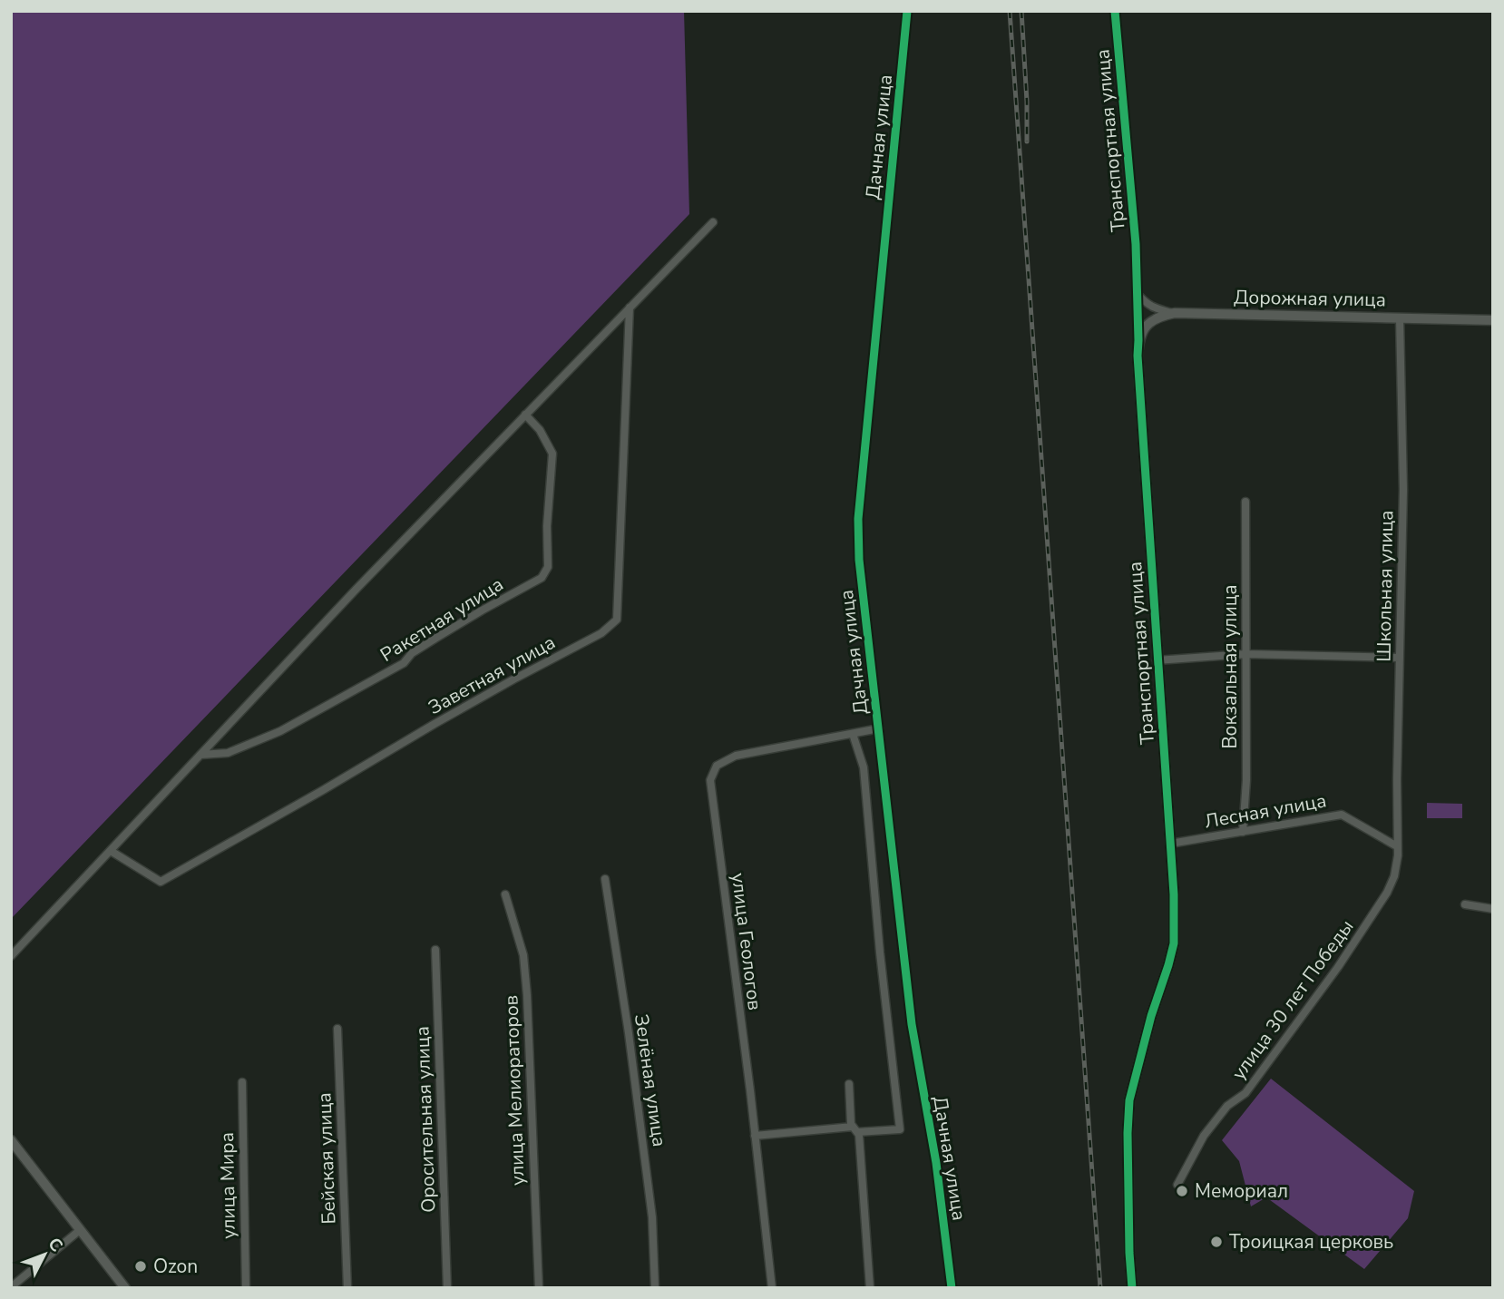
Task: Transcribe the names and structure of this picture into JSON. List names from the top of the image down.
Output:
{
  "streets": {
    "street": [
      "Дачная улица",
      "Транспортная улица",
      "Дорожная улица",
      "Школьная улица",
      "Ракетная улица",
      "Вокзальная улица",
      "Заветная улица",
      "Лесная улица",
      "улица Геологов",
      "улица 30 лет Победы",
      "Зелёная улица",
      "улица Мелиораторов",
      "Оросительная улица",
      "Бейская улица",
      "улица Мира"
    ]
  },
  "crossings": [
    ["Дачная улица", "улица Геологов"],
    ["Транспортная улица", "Дорожная улица"],
    ["Транспортная улица", "Лесная улица"],
    ["Дорожная улица", "Школьная улица"],
    ["Школьная улица", "Лесная улица"],
    ["Школьная улица", "улица 30 лет Победы"],
    ["Вокзальная улица", "Лесная улица"],
    ["Лесная улица", "улица 30 лет Победы"]
  ],
  "places": ["Мемориал", "Троицкая церковь", "Ozon"],
  "north": "top right"
}
